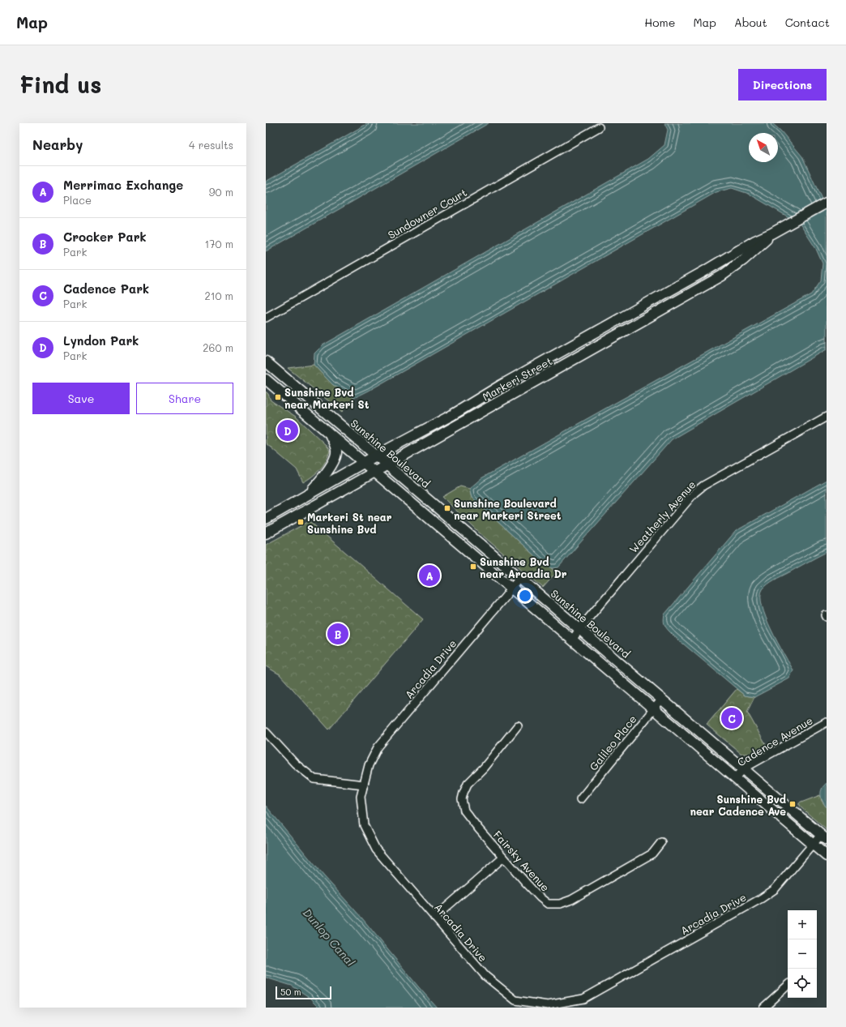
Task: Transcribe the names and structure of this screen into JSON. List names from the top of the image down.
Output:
{
  "streets": {
    "main road": ["Markeri Street", "Sunshine Boulevard"],
    "street": [
      "Sundowner Court",
      "Weatherly Avenue",
      "Arcadia Drive",
      "Cadence Avenue",
      "Galileo Place",
      "Fairsky Avenue"
    ]
  },
  "crossings": [
    ["Markeri Street", "Sunshine Boulevard"],
    ["Sunshine Boulevard", "Weatherly Avenue"],
    ["Sunshine Boulevard", "Arcadia Drive"],
    ["Sunshine Boulevard", "Cadence Avenue"],
    ["Sunshine Boulevard", "Galileo Place"]
  ],
  "water": ["Dunlop Canal"],
  "places": {
    "transit": [
      "Sunshine Bvd near Markeri St",
      "Sunshine Boulevard near Markeri Street",
      "Markeri St near Sunshine Bvd",
      "Sunshine Bvd near Arcadia Dr",
      "Sunshine Bvd near Cadence Ave"
    ]
  },
  "scale_bar": "50 m",
  "north": "top left",
  "page": {
    "header": "Map",
    "nav": [
      "Home",
      "Map",
      "About",
      "Contact"
    ],
    "buttons": [
      "Directions",
      ["Save", "Share"]
    ],
    "title": "Find us",
    "heading": ["Nearby", "4 results"],
    "list": [
      {
        "mark": "A",
        "name": "Merrimac Exchange",
        "note": "Place",
        "value": "90 m"
      },
      {
        "mark": "B",
        "name": "Crocker Park",
        "note": "Park",
        "value": "170 m"
      },
      {
        "mark": "C",
        "name": "Cadence Park",
        "note": "Park",
        "value": "210 m"
      },
      {
        "mark": "D",
        "name": "Lyndon Park",
        "note": "Park",
        "value": "260 m"
      }
    ],
    "pins": [
      "D",
      "A",
      "B",
      "C"
    ],
    "map_buttons": ["+", "−"],
    "scale": "50 m"
  }
}
